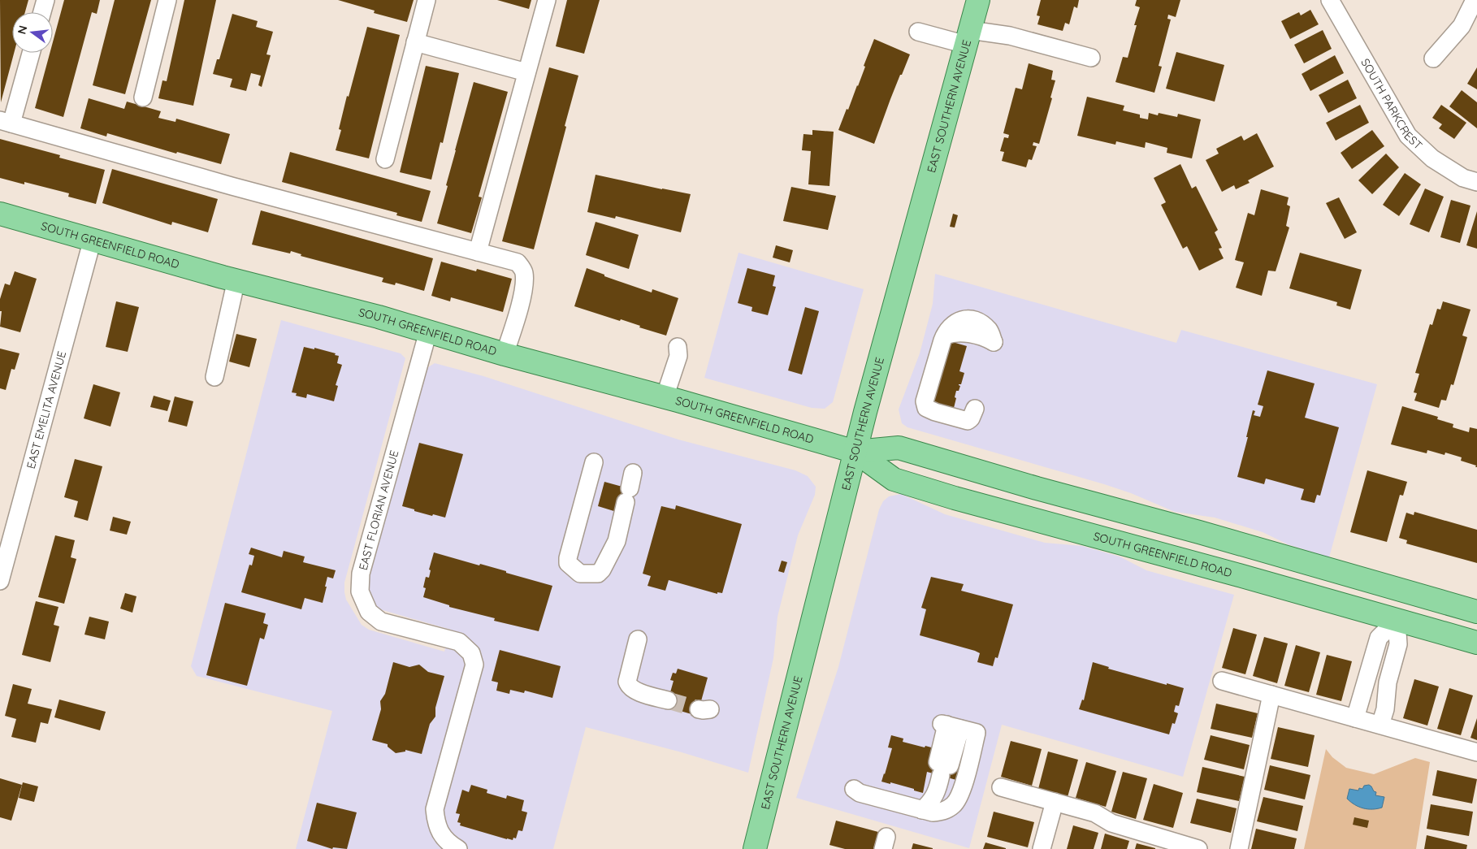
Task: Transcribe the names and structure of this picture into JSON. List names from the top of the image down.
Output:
{
  "streets": {
    "main road": ["EAST SOUTHERN AVENUE", "SOUTH GREENFIELD ROAD"],
    "street": ["SOUTH PARKCREST", "EAST EMELITA AVENUE", "EAST FLORIAN AVENUE"]
  },
  "crossings": [
    ["EAST SOUTHERN AVENUE", "SOUTH GREENFIELD ROAD"],
    ["SOUTH GREENFIELD ROAD", "EAST EMELITA AVENUE"],
    ["SOUTH GREENFIELD ROAD", "EAST FLORIAN AVENUE"]
  ],
  "north": "left"
}
